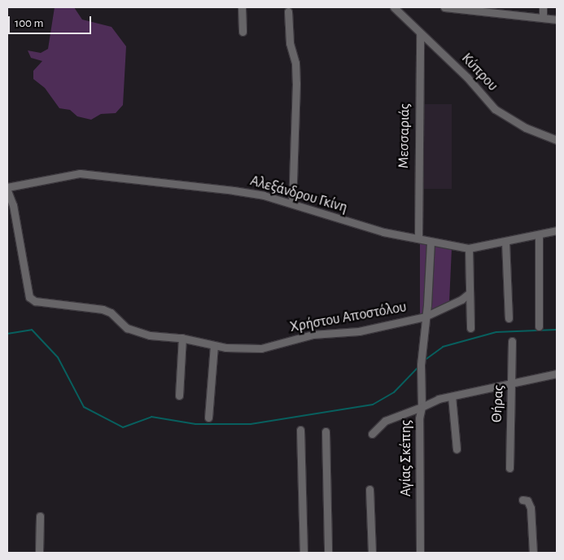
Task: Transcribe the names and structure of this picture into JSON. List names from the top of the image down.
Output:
{
  "streets": {
    "street": [
      "Κύπρου",
      "Μεσσαριάς",
      "Αλεξάνδρου Γκίνη",
      "Χρήστου Αποστόλου",
      "Θήρας",
      "Αγίας Σκέπης"
    ]
  },
  "crossings": [
    ["Κύπρου", "Μεσσαριάς"],
    ["Μεσσαριάς", "Αλεξάνδρου Γκίνη"],
    ["Αλεξάνδρου Γκίνη", "Χρήστου Αποστόλου"],
    ["Θήρας", "Αγίας Σκέπης"]
  ],
  "scale_bar": "100 m"
}
